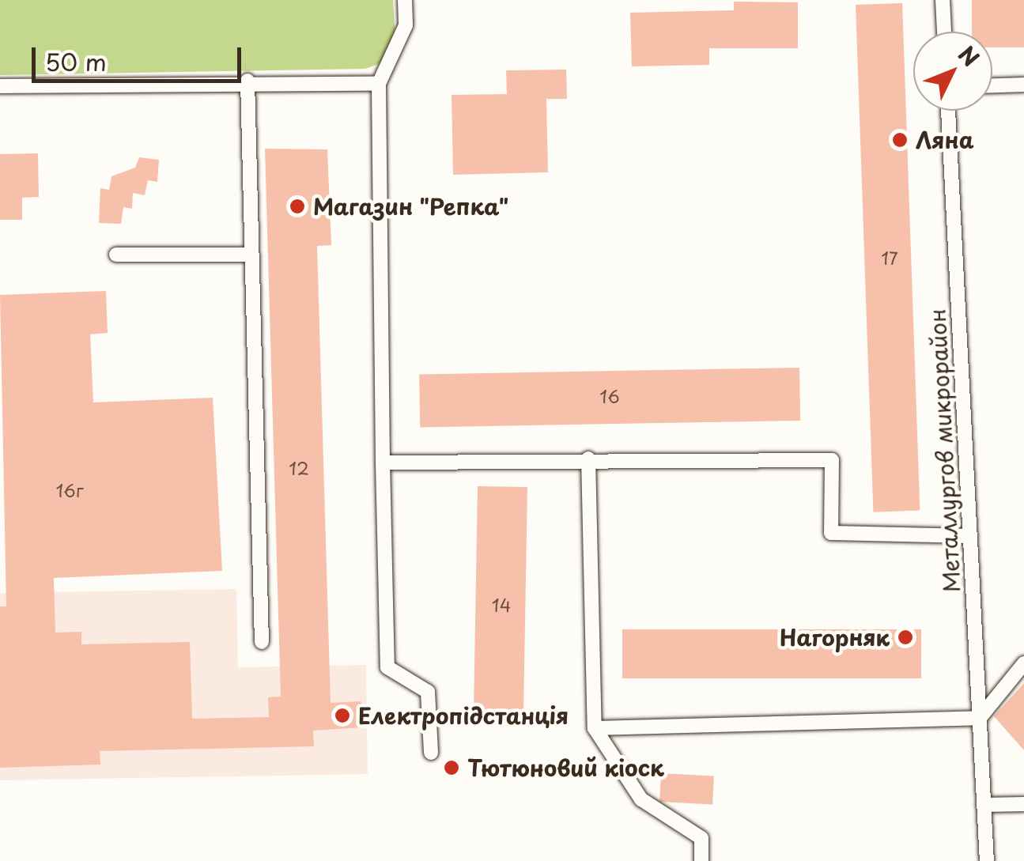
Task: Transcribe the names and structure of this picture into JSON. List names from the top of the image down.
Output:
{
  "streets": {
    "lane": ["Металлургов микрорайон"]
  },
  "places": [
    "Ляна",
    "Магазин \"Репка\"",
    "Нагорняк",
    "Електропідстанція",
    "Тютюновий кіоск"
  ],
  "house_numbers": [
    "17",
    "16",
    "12",
    "16г",
    "14"
  ],
  "scale_bar": "50 m",
  "north": "top right"
}
